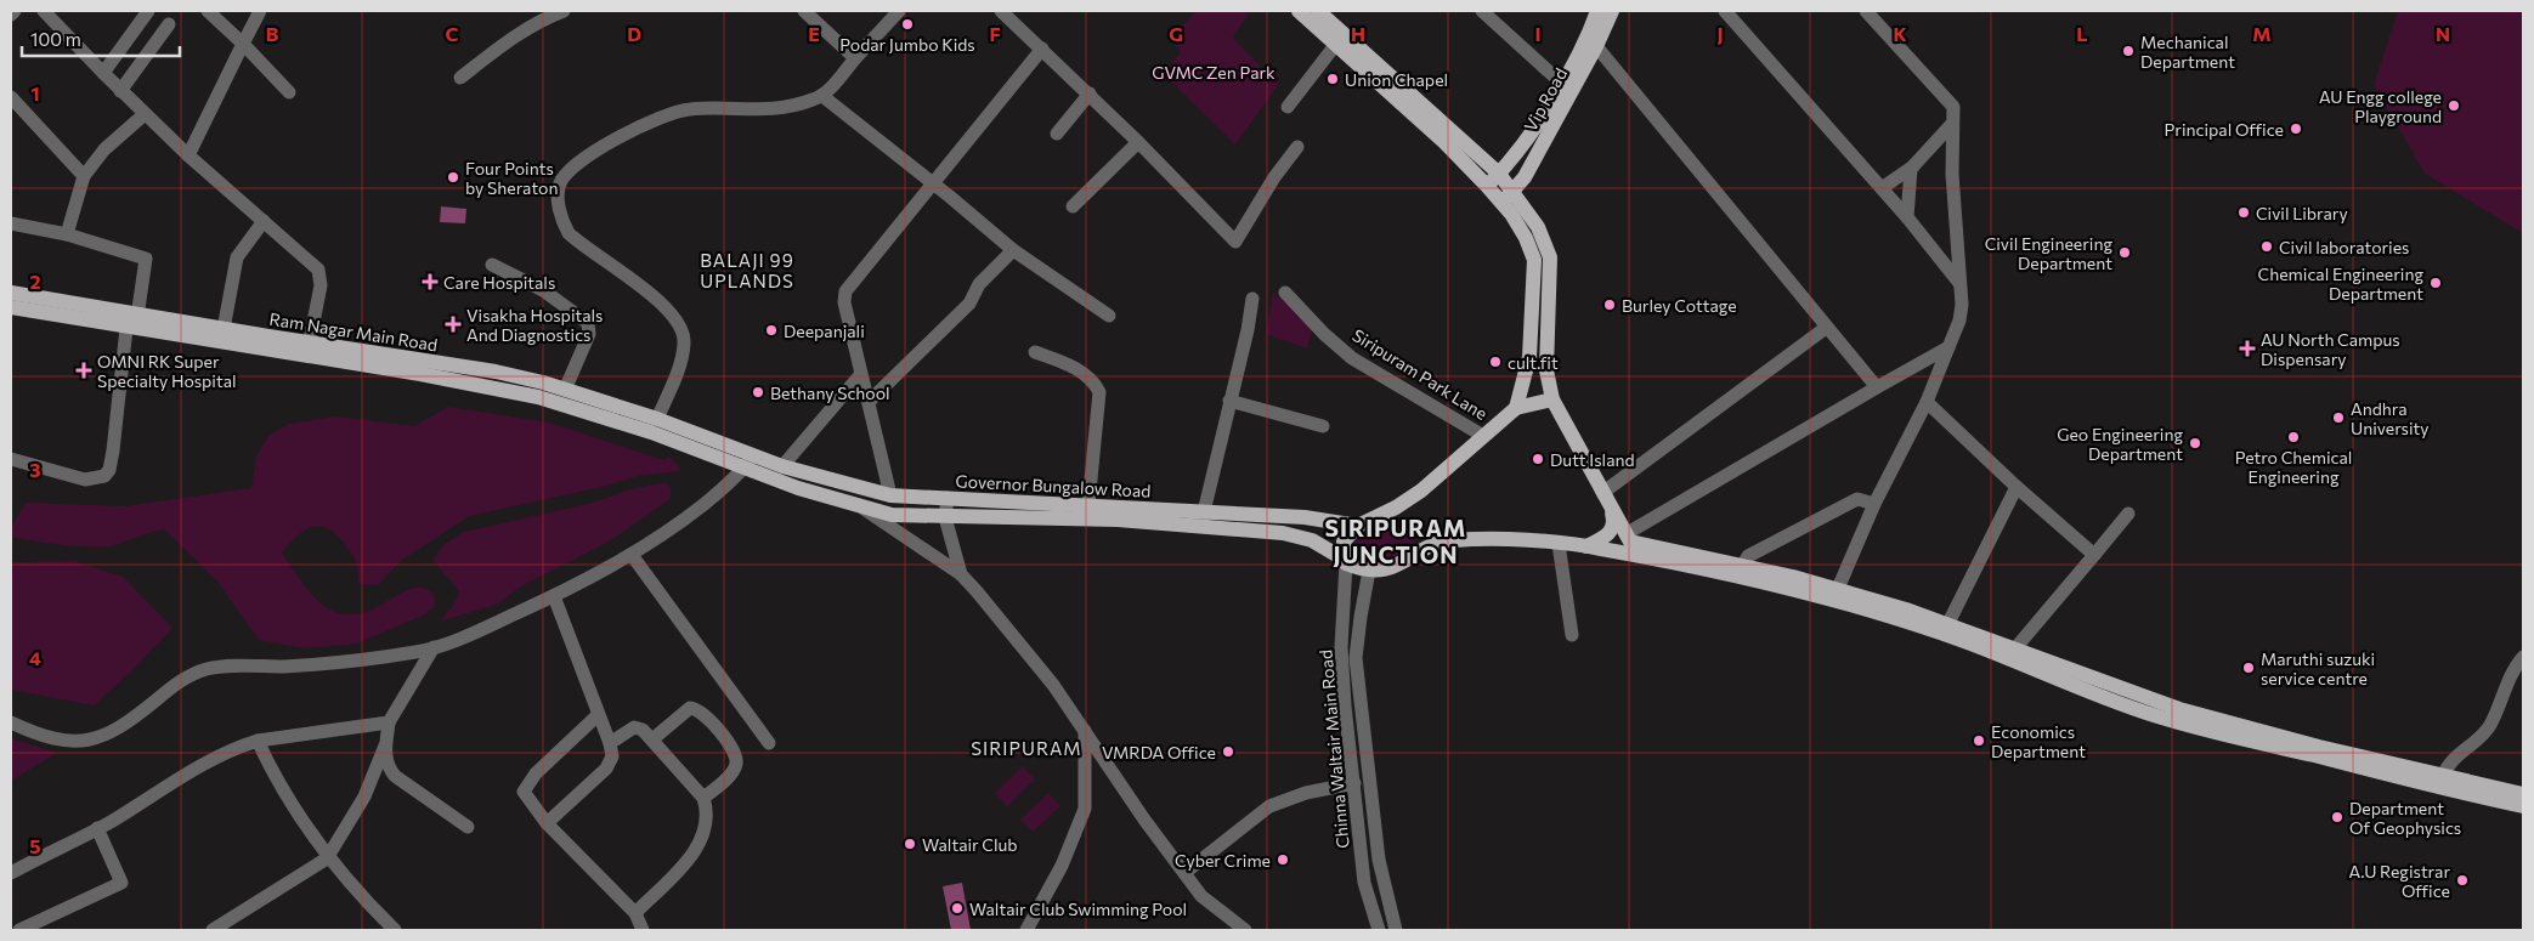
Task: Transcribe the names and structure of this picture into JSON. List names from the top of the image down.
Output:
{
  "streets": {
    "main road": ["Vip Road", "Ram Nagar Main Road", "Governor Bungalow Road"],
    "street": ["Siripuram Park Lane", "Chinna Waltair Main Road"]
  },
  "crossings": [
    ["Ram Nagar Main Road", "Governor Bungalow Road"]
  ],
  "districts": ["BALAJI 99 UPLANDS", "SIRIPURAM JUNCTION", "SIRIPURAM"],
  "parks": ["GVMC Zen Park"],
  "places": {
    "other": [
      "Podar Jumbo Kids",
      "Mechanical Department",
      "Union Chapel",
      "AU Engg college Playground",
      "Principal Office",
      "Four Points by Sheraton",
      "Civil Library",
      "Civil laboratories",
      "Civil Engineering Department",
      "Chemical Engineering Department",
      "Burley Cottage",
      "Deepanjali",
      "cult.fit",
      "Bethany School",
      "Andhra University",
      "Petro Chemical Engineering",
      "Geo Engineering Department",
      "Dutt Island",
      "Maruthi suzuki service centre",
      "Economics Department",
      "VMRDA Office",
      "Department Of Geophysics",
      "Waltair Club",
      "Cyber Crime",
      "A.U Registrar Office",
      "Waltair Club Swimming Pool"
    ],
    "health": [
      "Care Hospitals",
      "Visakha Hospitals And Diagnostics",
      "AU North Campus Dispensary",
      "OMNI RK Super Specialty Hospital"
    ]
  },
  "scale_bar": "100 m",
  "grid": {
    "columns": [
      "B",
      "C",
      "D",
      "E",
      "F",
      "G",
      "H",
      "I",
      "J",
      "K",
      "L",
      "M",
      "N"
    ],
    "rows": [
      "1",
      "2",
      "3",
      "4",
      "5"
    ]
  }
}
